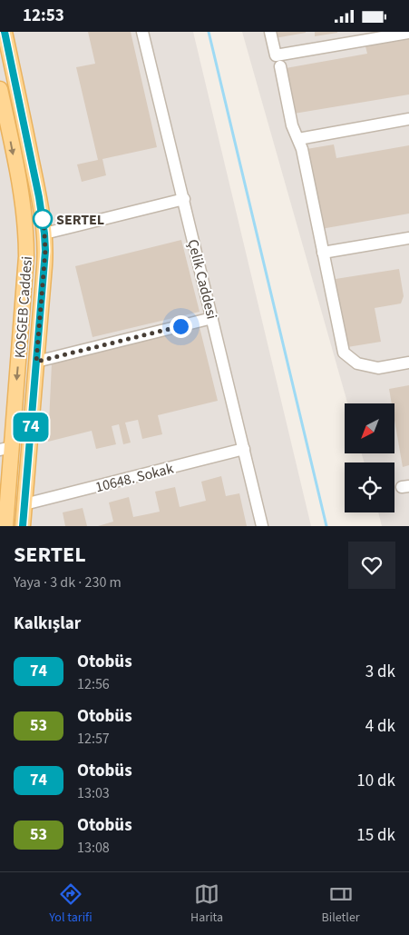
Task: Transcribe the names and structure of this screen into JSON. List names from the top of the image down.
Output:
{
  "streets": {
    "main road": ["KOSGEB Caddesi"],
    "street": ["Çelik Caddesi", "10648. Sokak"]
  },
  "crossings": [
    ["Çelik Caddesi", "10648. Sokak"],
    ["KOSGEB Caddesi", "10648. Sokak"]
  ],
  "places": ["SERTEL"],
  "lines": ["bus line 74"],
  "north": "bottom left",
  "page": {
    "status": "12:53",
    "on_map": "74",
    "heading": [
      ["SERTEL", "Yaya · 3 dk · 230 m"],
      "Kalkışlar"
    ],
    "list": [
      {
        "mark": "74",
        "name": "Otobüs",
        "note": "12:56",
        "value": "3 dk"
      },
      {
        "mark": "53",
        "name": "Otobüs",
        "note": "12:57",
        "value": "4 dk"
      },
      {
        "mark": "74",
        "name": "Otobüs",
        "note": "13:03",
        "value": "10 dk"
      },
      {
        "mark": "53",
        "name": "Otobüs",
        "note": "13:08",
        "value": "15 dk"
      }
    ],
    "tabs": ["Yol tarifi", "Harita", "Biletler"]
  }
}
